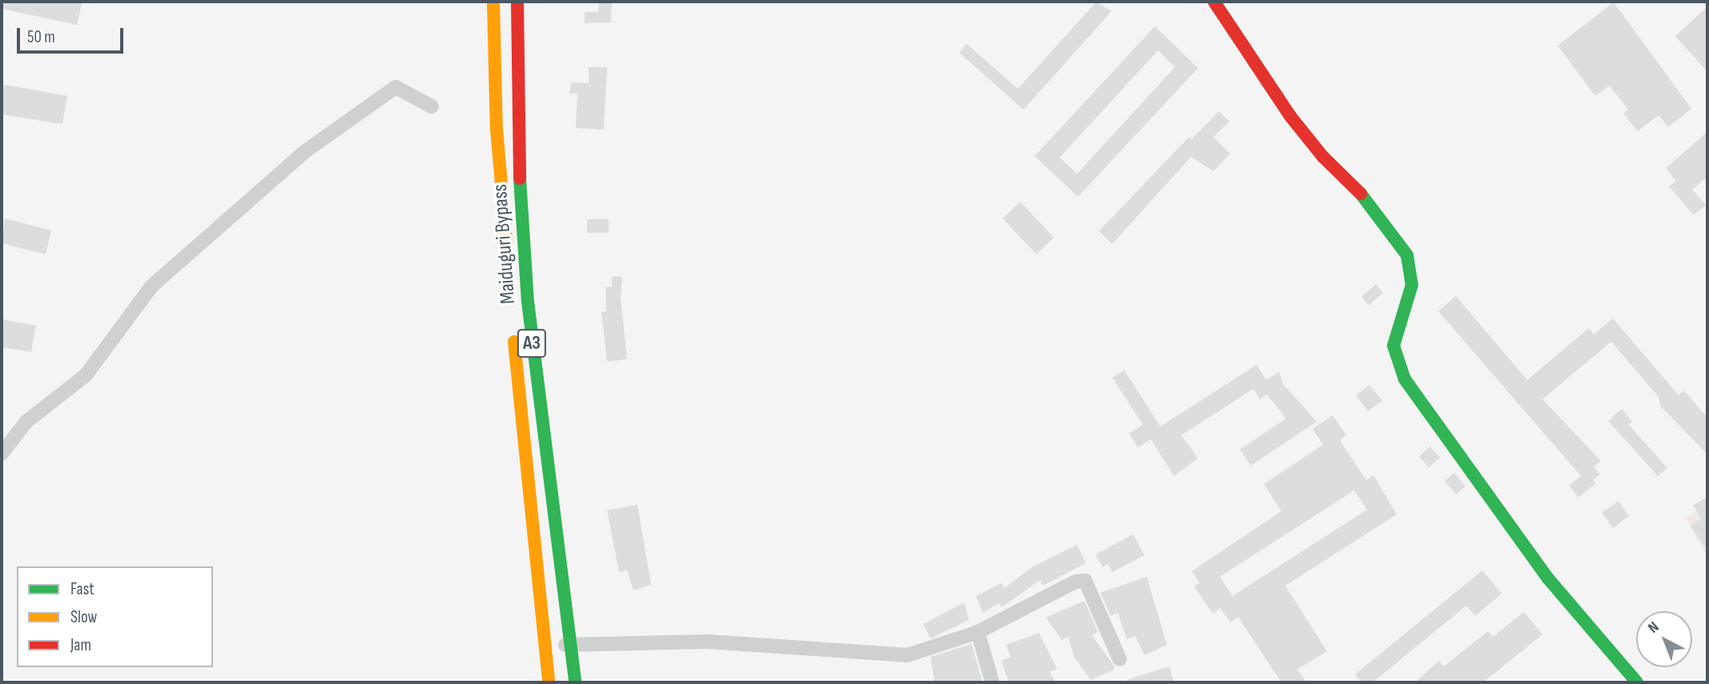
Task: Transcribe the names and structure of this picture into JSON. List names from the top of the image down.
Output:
{
  "streets": {
    "main road": ["Maiduguri Bypass", "A3"]
  },
  "legend": ["Fast", "Slow", "Jam"],
  "scale_bar": "50 m",
  "north": "top left"
}
